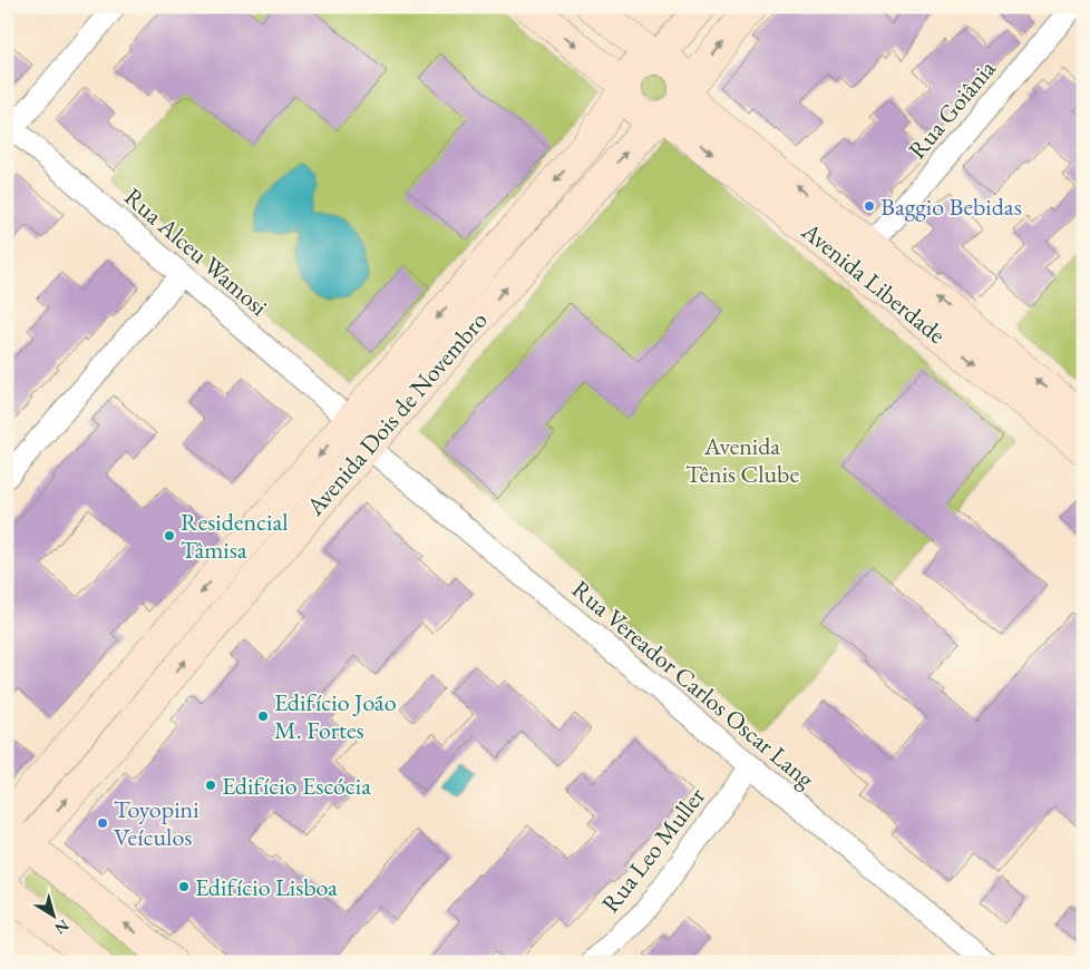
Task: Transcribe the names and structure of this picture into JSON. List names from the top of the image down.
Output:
{
  "streets": {
    "street": [
      "Rua Goiânia",
      "Rua Alceu Wamosi",
      "Avenida Liberdade",
      "Avenida Dois de Novembro",
      "Rua Vereador Carlos Oscar Lang",
      "Rua Leo Muller"
    ]
  },
  "crossings": [
    ["Rua Goiânia", "Avenida Liberdade"],
    ["Rua Alceu Wamosi", "Avenida Dois de Novembro"],
    ["Avenida Liberdade", "Avenida Dois de Novembro"],
    ["Avenida Dois de Novembro", "Rua Vereador Carlos Oscar Lang"],
    ["Rua Vereador Carlos Oscar Lang", "Rua Leo Muller"]
  ],
  "parks": ["Avenida Tênis Clube"],
  "places": [
    "Baggio Bebidas",
    "Residencial Tâmisa",
    "Edifício João M. Fortes",
    "Edifício Escócia",
    "Toyopini Veículos",
    "Edifício Lisboa"
  ],
  "north": "bottom right"
}
